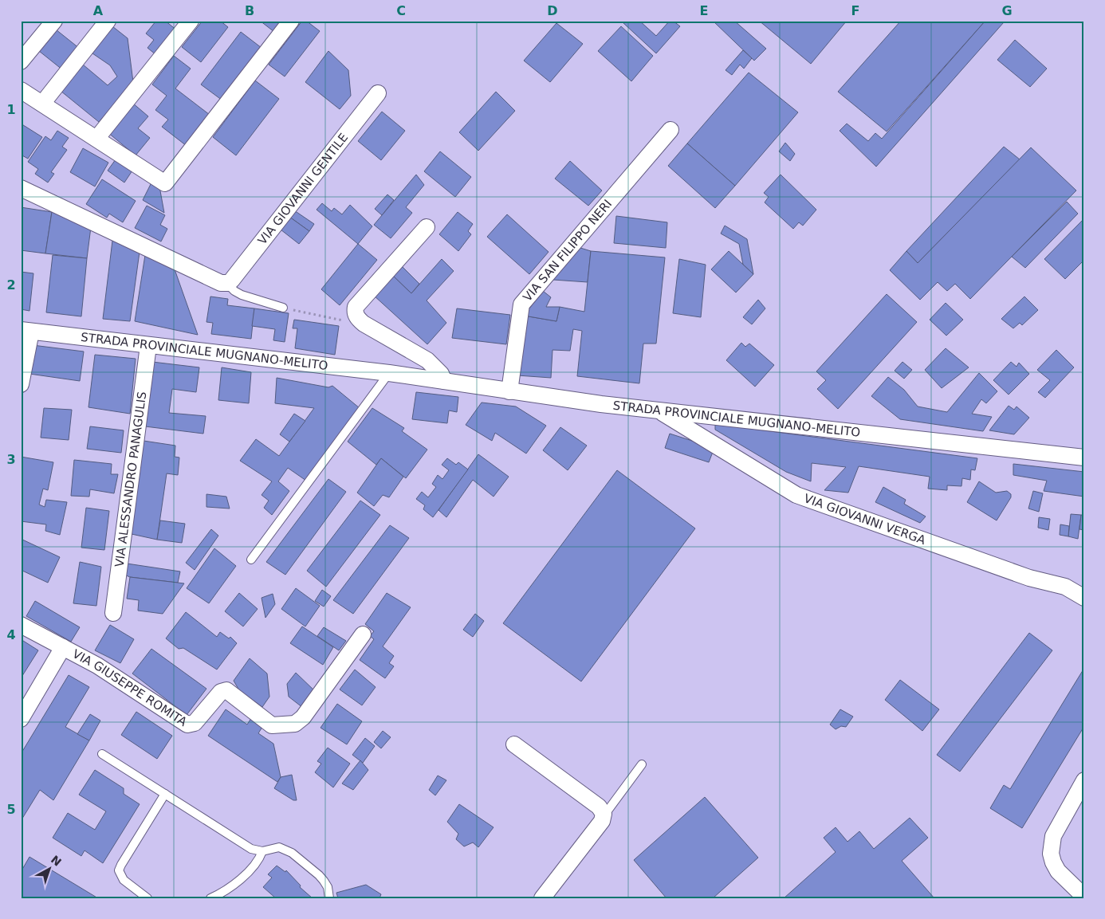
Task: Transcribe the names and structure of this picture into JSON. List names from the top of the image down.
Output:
{
  "streets": {
    "street": [
      "VIA GIOVANNI GENTILE",
      "VIA SAN FILIPPO NERI",
      "STRADA PROVINCIALE MUGNANO-MELITO",
      "VIA ALESSANDRO PANAGULIS",
      "VIA GIOVANNI VERGA",
      "VIA GIUSEPPE ROMITA"
    ]
  },
  "crossings": [
    ["VIA SAN FILIPPO NERI", "STRADA PROVINCIALE MUGNANO-MELITO"],
    ["STRADA PROVINCIALE MUGNANO-MELITO", "VIA ALESSANDRO PANAGULIS"],
    ["STRADA PROVINCIALE MUGNANO-MELITO", "VIA GIOVANNI VERGA"]
  ],
  "north": "top right",
  "grid": {
    "columns": [
      "A",
      "B",
      "C",
      "D",
      "E",
      "F",
      "G"
    ],
    "rows": [
      "1",
      "2",
      "3",
      "4",
      "5"
    ]
  }
}
